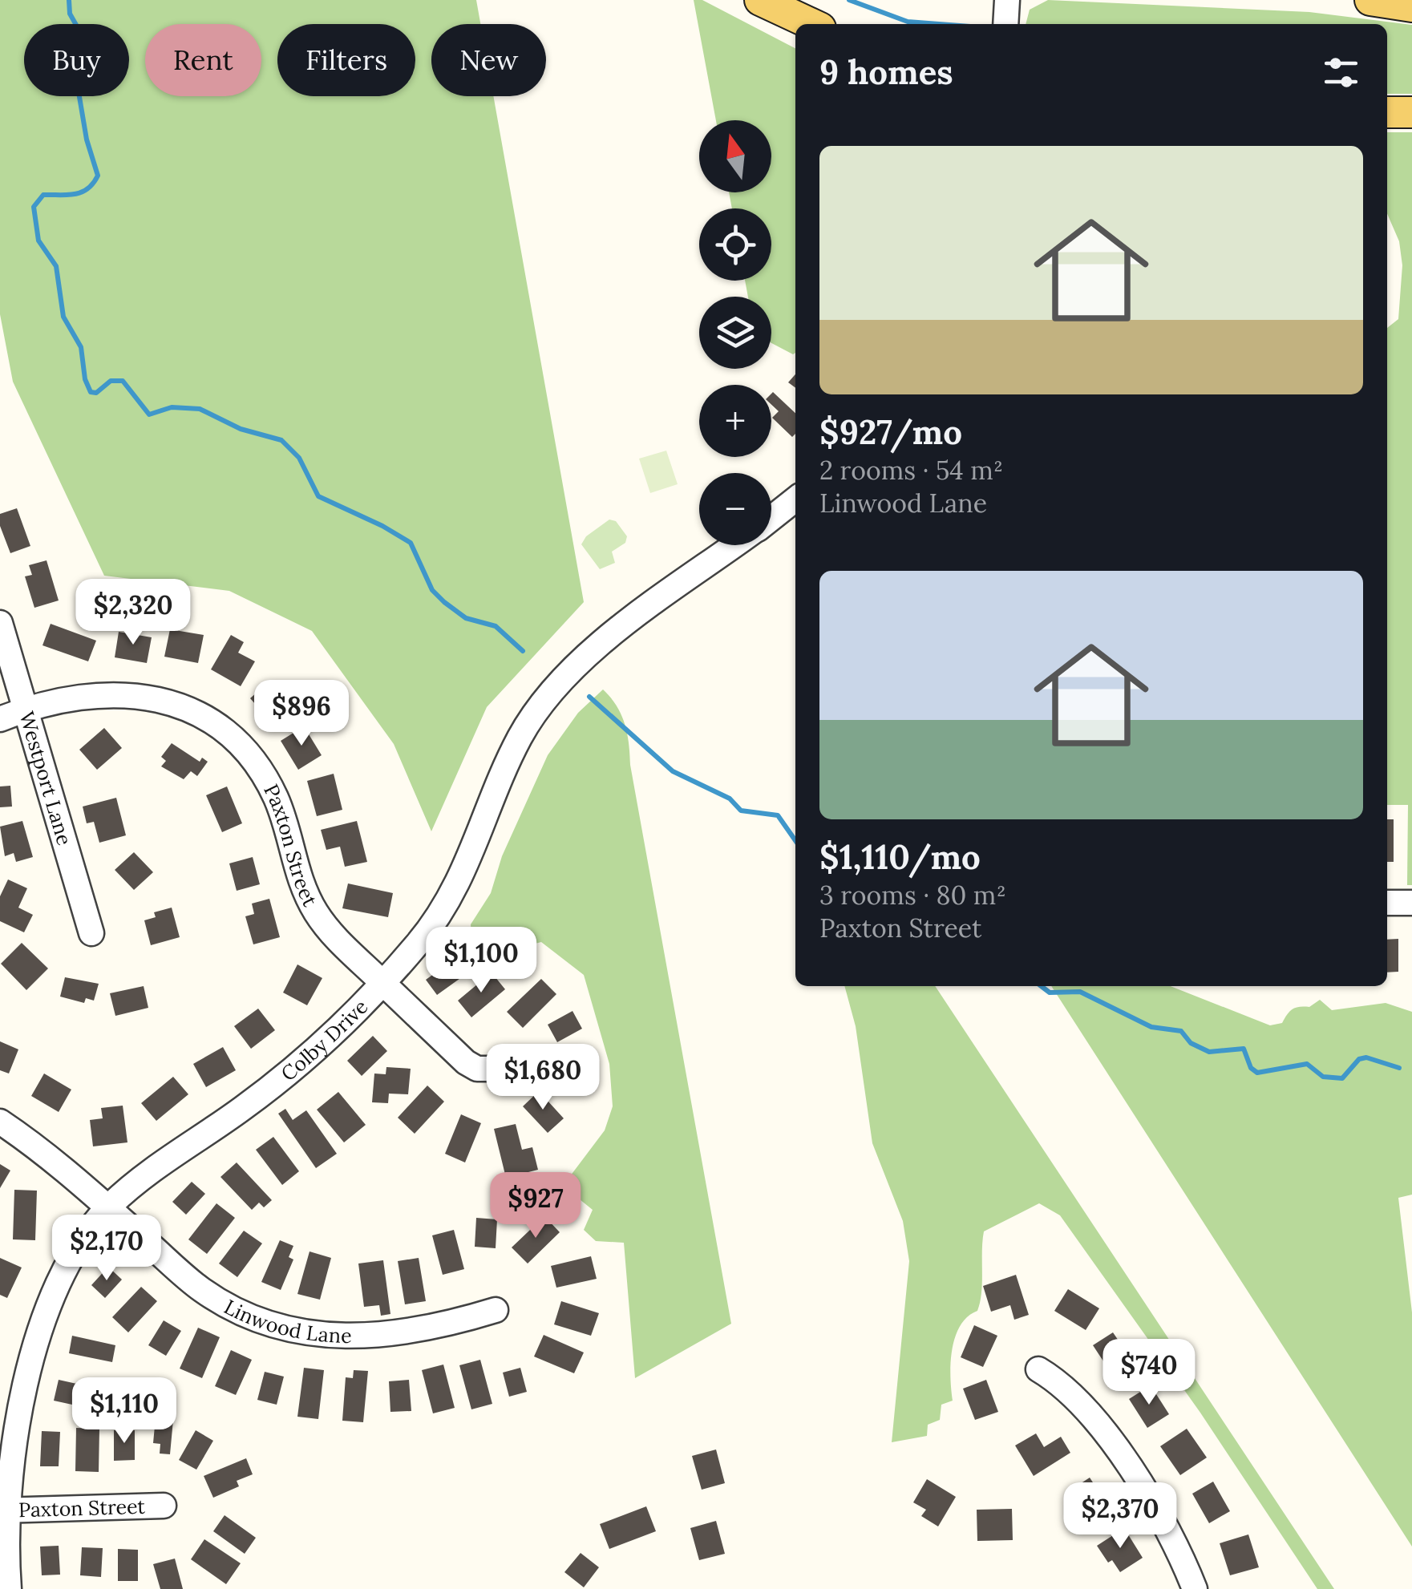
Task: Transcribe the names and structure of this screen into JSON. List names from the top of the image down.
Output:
{
  "streets": {
    "street": [
      "Westport Lane",
      "Paxton Street",
      "Colby Drive",
      "Linwood Lane"
    ]
  },
  "crossings": [
    ["Westport Lane", "Paxton Street"],
    ["Paxton Street", "Colby Drive"],
    ["Colby Drive", "Linwood Lane"]
  ],
  "north": "top",
  "page": {
    "chip": [
      "Buy",
      "Rent",
      "Filters",
      "New"
    ],
    "heading": "9 homes",
    "map_buttons": ["+", "−"],
    "list": [
      {
        "name": "$927/mo",
        "note": "2 rooms · 54 m² · Linwood Lane"
      },
      {
        "name": "$1,110/mo",
        "note": "3 rooms · 80 m² · Paxton Street"
      }
    ],
    "price": [
      "$2,320",
      "$896",
      "$1,100",
      "$1,680",
      "$927",
      "$2,170",
      "$740",
      "$1,110",
      "$2,370"
    ]
  }
}
